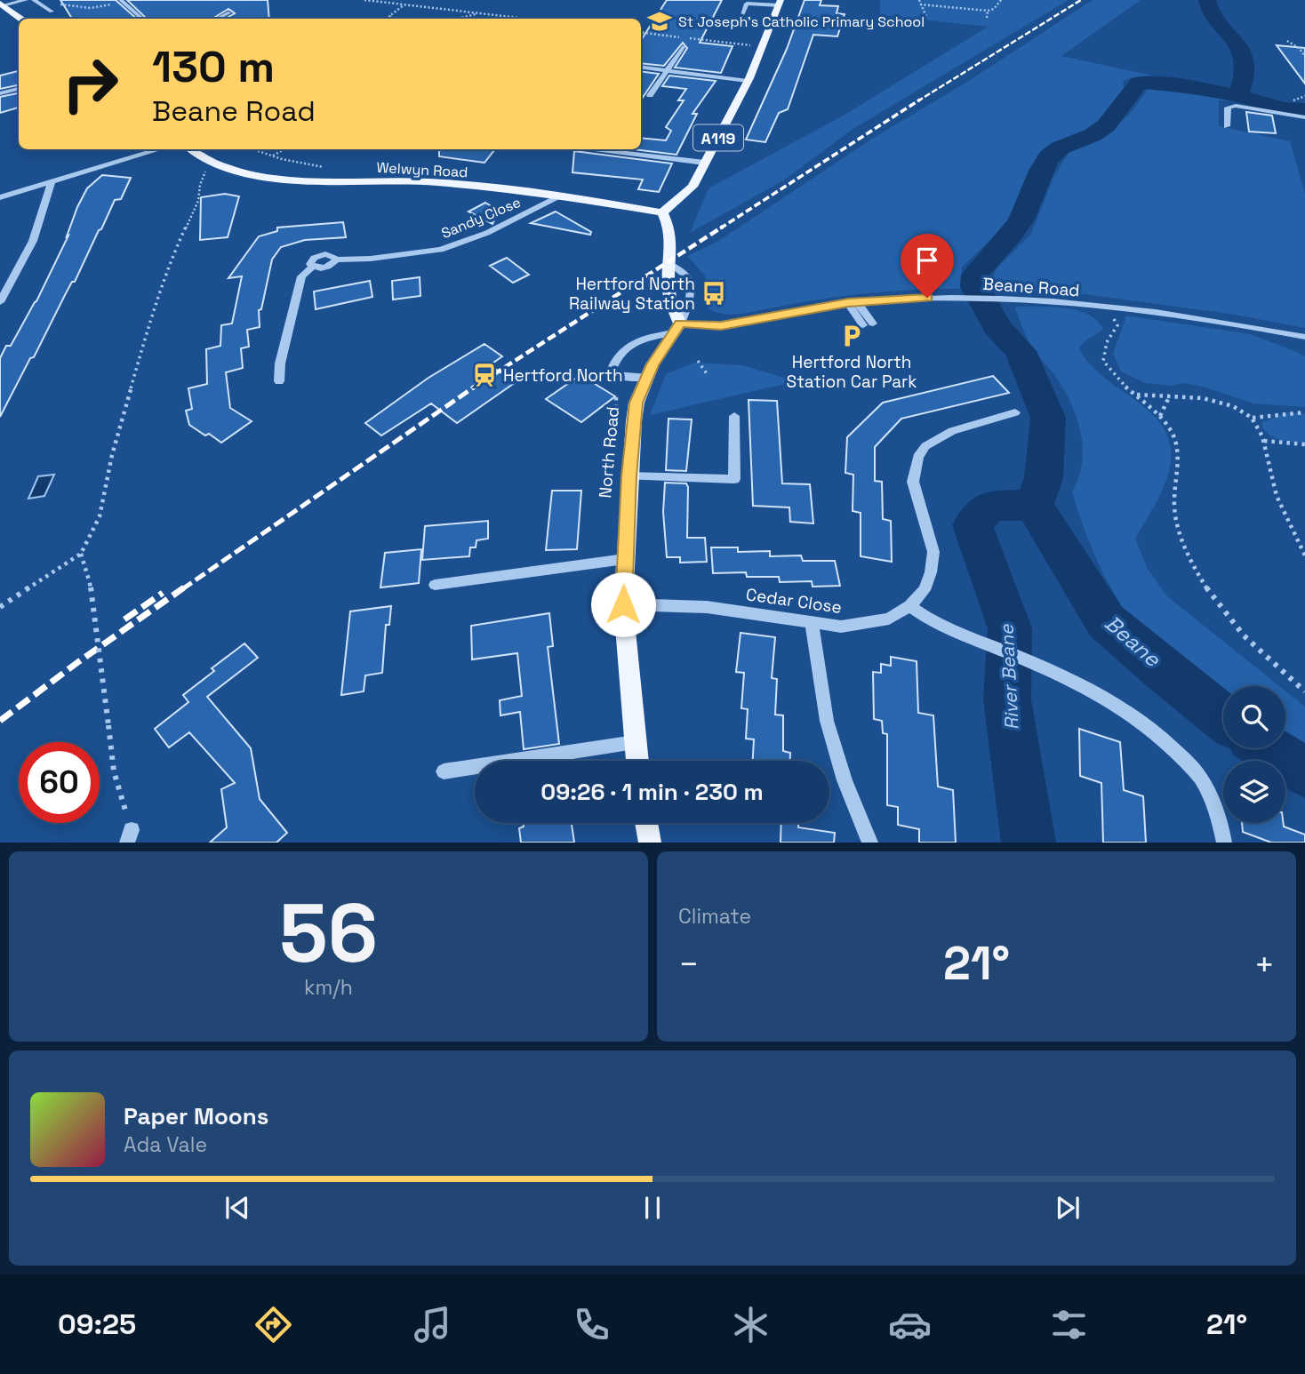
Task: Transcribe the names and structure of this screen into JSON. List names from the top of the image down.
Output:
{
  "streets": {
    "main road": ["A119", "Welwyn Road", "North Road"],
    "street": ["Sandy Close", "Beane Road", "Cedar Close"]
  },
  "crossings": [
    ["A119", "Welwyn Road"],
    ["Welwyn Road", "Sandy Close"],
    ["Beane Road", "North Road"],
    ["North Road", "Cedar Close"]
  ],
  "water": ["Beane", "River Beane"],
  "places": {
    "school or university": ["St Joseph's Catholic Primary School"],
    "bus stop": ["Hertford North Railway Station"],
    "parking": ["Hertford North Station Car Park"],
    "station": ["Hertford North"]
  },
  "page": {
    "turn": ["130 m", "Beane Road"],
    "limit": "60",
    "trip": "09:26 · 1 min · 230 m",
    "tile": [
      ["56", "km/h"],
      "Climate"
    ],
    "heat": ["−", "21°", "+"],
    "song": ["Paper Moons", "Ada Vale"],
    "tabs": ["09:25", "21°"]
  }
}
